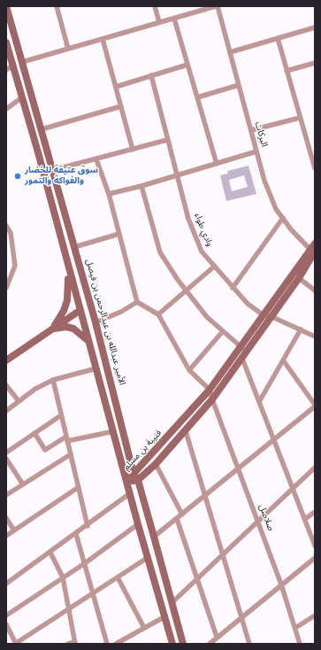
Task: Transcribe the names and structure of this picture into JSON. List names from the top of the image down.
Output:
{
  "streets": {
    "main road": ["الأمير عبدالله بن عبدالرحمن بن فيصل", "قتيبة بن مسلم"],
    "street": ["البركات", "وادي طواء", "صلاصل"]
  },
  "crossings": [
    ["البركات", "قتيبة بن مسلم"],
    ["وادي طواء", "قتيبة بن مسلم"],
    ["الأمير عبدالله بن عبدالرحمن بن فيصل", "قتيبة بن مسلم"],
    ["قتيبة بن مسلم", "صلاصل"]
  ],
  "places": ["سوق عتيقة للخضار والفواكة والتمور"]
}
